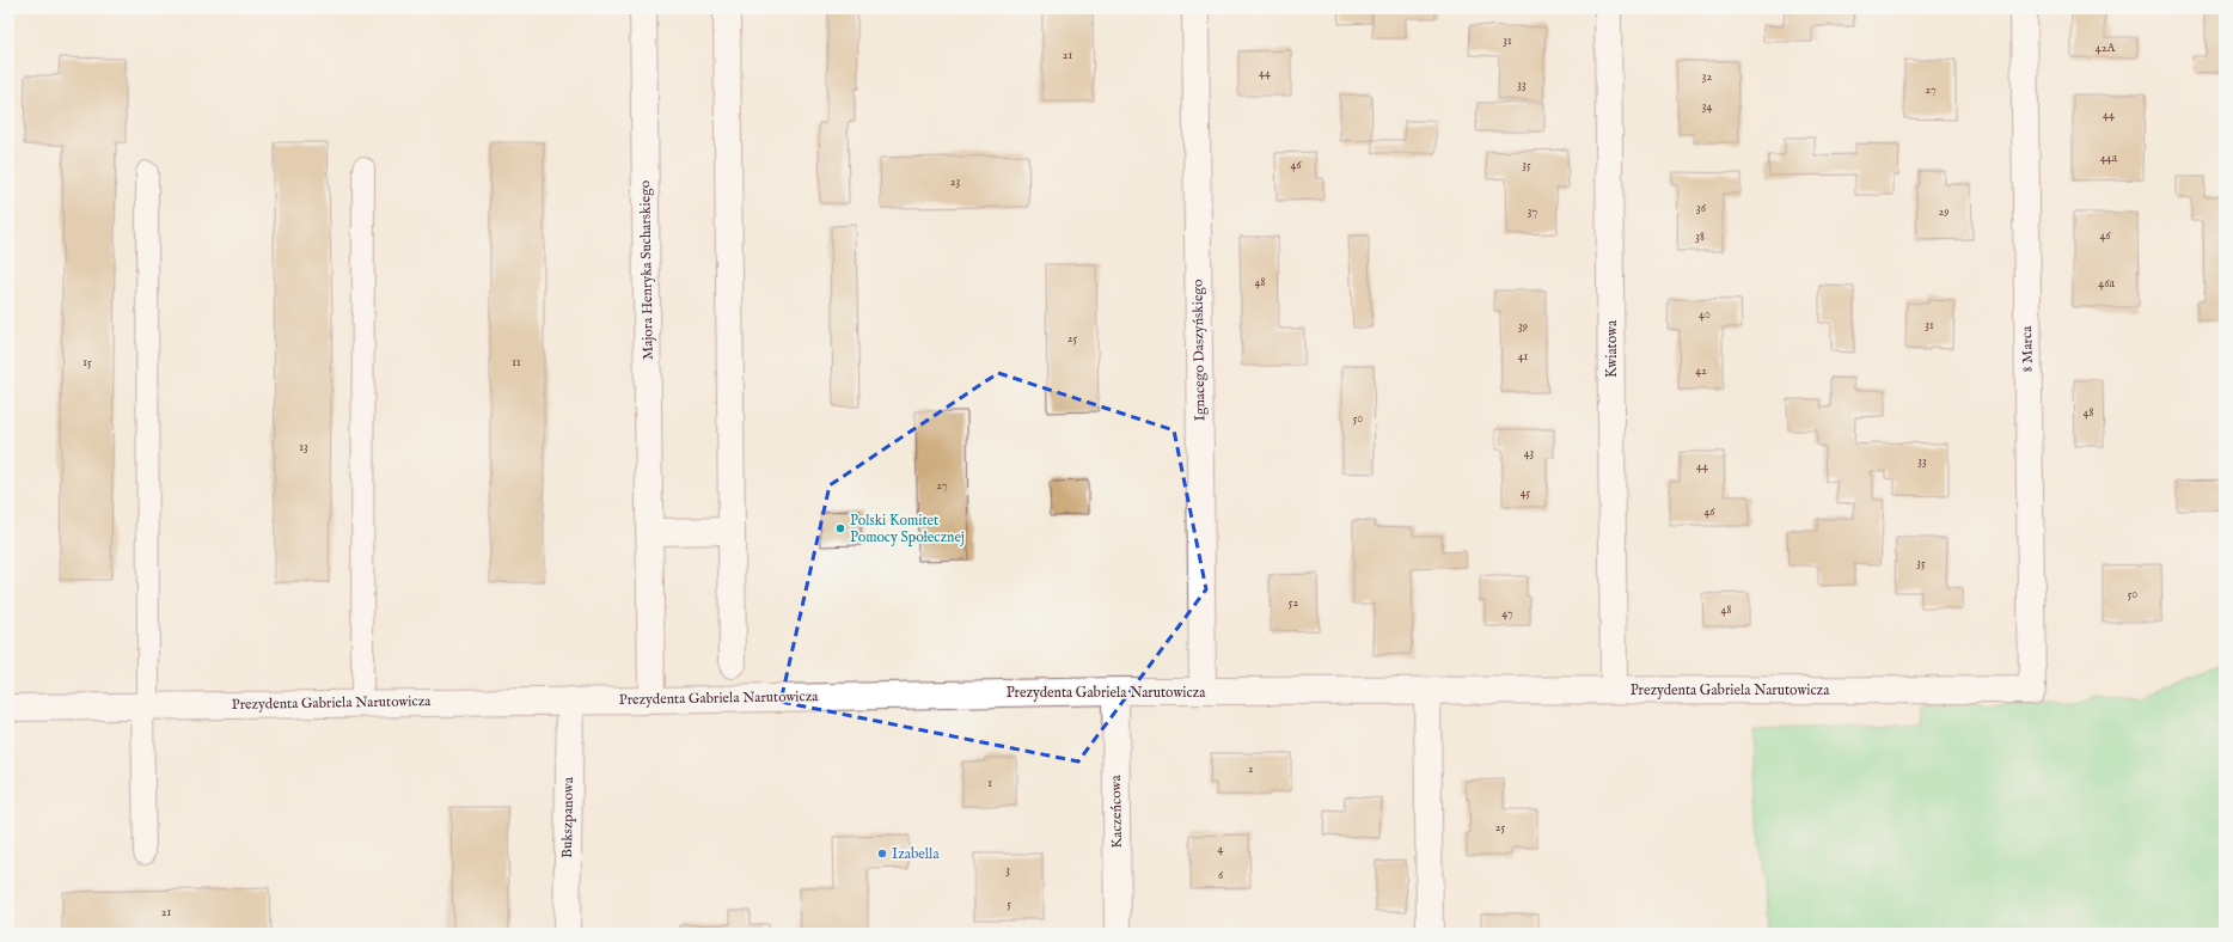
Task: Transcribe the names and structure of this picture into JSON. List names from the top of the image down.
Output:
{
  "streets": {
    "street": [
      "Majora Henryka Sucharskiego",
      "Kwiatowa",
      "8 Marca",
      "Ignacego Daszyńskiego",
      "Prezydenta Gabriela Narutowicza",
      "Kaczeńcowa",
      "Bukszpanowa"
    ]
  },
  "crossings": [
    ["Majora Henryka Sucharskiego", "Prezydenta Gabriela Narutowicza"],
    ["Kwiatowa", "Prezydenta Gabriela Narutowicza"],
    ["8 Marca", "Prezydenta Gabriela Narutowicza"],
    ["Ignacego Daszyńskiego", "Prezydenta Gabriela Narutowicza"],
    ["Prezydenta Gabriela Narutowicza", "Kaczeńcowa"],
    ["Prezydenta Gabriela Narutowicza", "Bukszpanowa"]
  ],
  "places": ["Polski Komitet Pomocy Społecznej", "Izabella"],
  "house_numbers": [
    "31",
    "42A",
    "21",
    "44",
    "32",
    "33",
    "27",
    "34",
    "44",
    "44a",
    "46",
    "35",
    "23",
    "36",
    "37",
    "29",
    "46",
    "38",
    "48",
    "46a",
    "40",
    "31",
    "39",
    "25",
    "41",
    "15",
    "11",
    "42",
    "48",
    "50",
    "13",
    "43",
    "33",
    "44",
    "27",
    "45",
    "46",
    "35",
    "50",
    "52",
    "48",
    "47",
    "2",
    "1",
    "25",
    "4",
    "3",
    "6",
    "5",
    "21"
  ]
}
